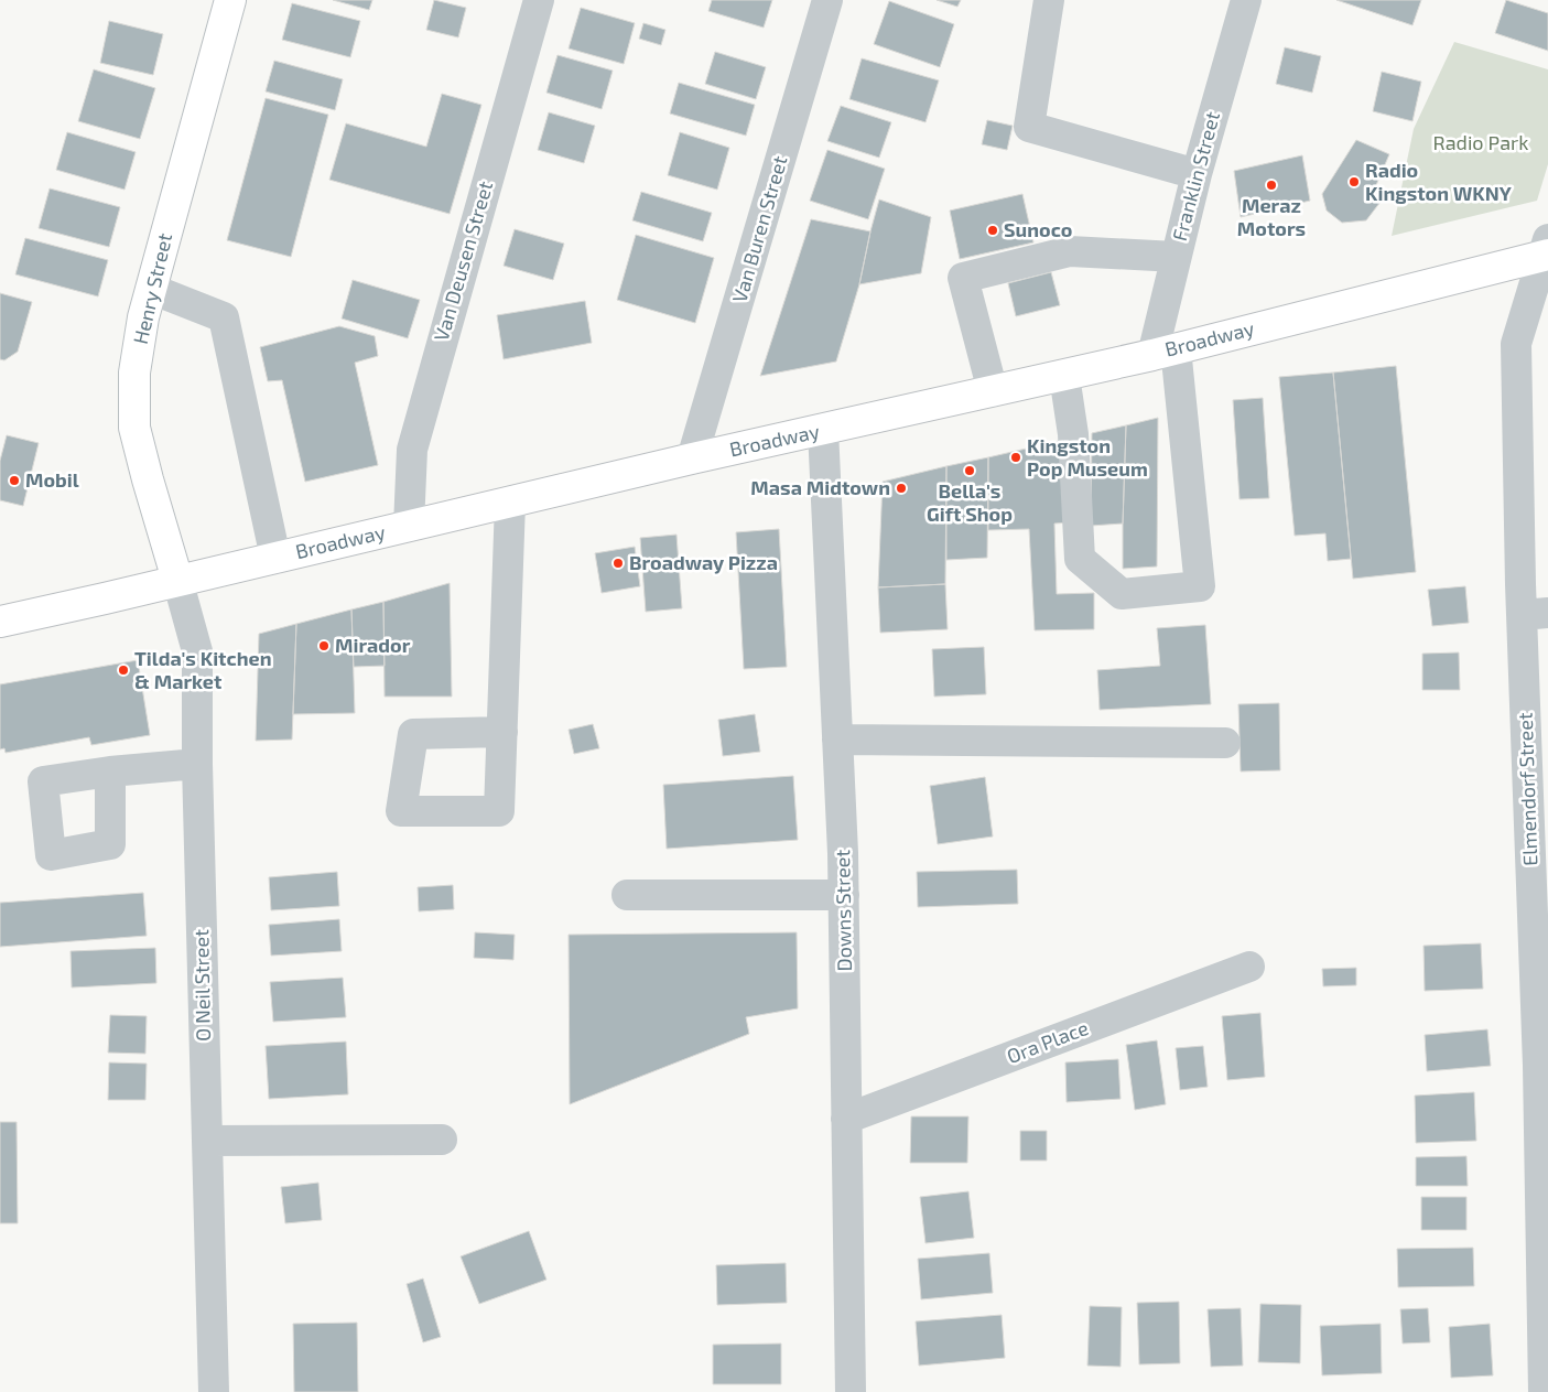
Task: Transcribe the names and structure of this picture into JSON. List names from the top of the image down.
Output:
{
  "streets": {
    "main road": ["Henry Street", "Broadway"],
    "street": [
      "Franklin Street",
      "Van Buren Street",
      "Van Deusen Street",
      "Elmendorf Street",
      "Downs Street",
      "O Neil Street",
      "Ora Place"
    ]
  },
  "crossings": [
    ["Franklin Street", "Broadway"],
    ["Van Buren Street", "Broadway"],
    ["Van Deusen Street", "Broadway"],
    ["Henry Street", "Broadway"],
    ["Henry Street", "O Neil Street"],
    ["Broadway", "Elmendorf Street"],
    ["Broadway", "Downs Street"],
    ["Broadway", "O Neil Street"],
    ["Downs Street", "Ora Place"]
  ],
  "parks": ["Radio Park"],
  "places": [
    "Radio Kingston WKNY",
    "Meraz Motors",
    "Sunoco",
    "Kingston Pop Museum",
    "Bella's Gift Shop",
    "Mobil",
    "Masa Midtown",
    "Broadway Pizza",
    "Mirador",
    "Tilda's Kitchen & Market"
  ]
}
